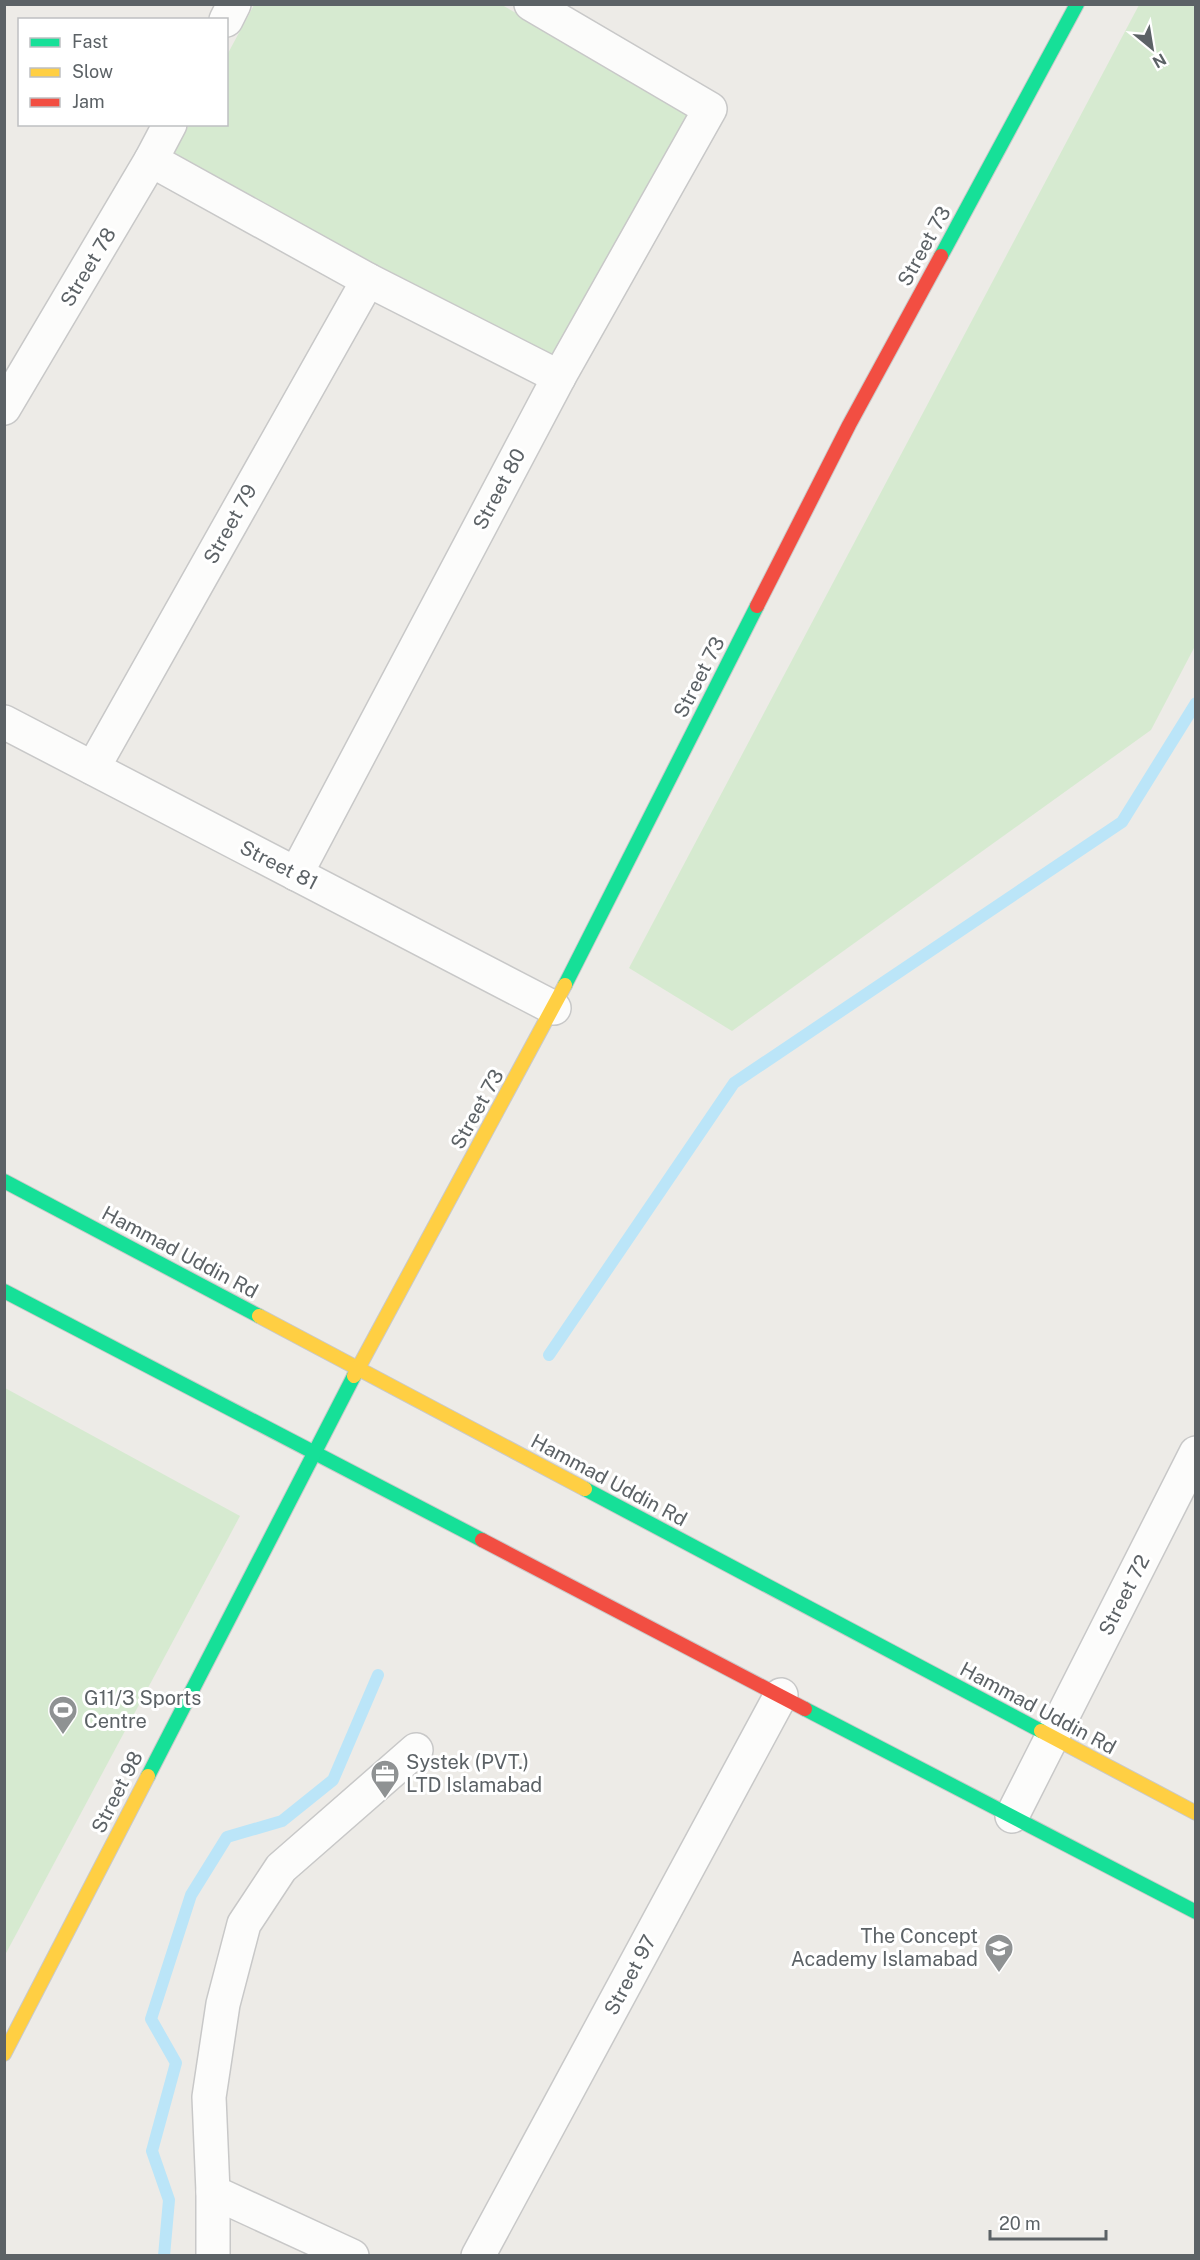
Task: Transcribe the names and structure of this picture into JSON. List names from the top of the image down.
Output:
{
  "streets": {
    "street": [
      "Street 73",
      "Street 78",
      "Street 80",
      "Street 79",
      "Street 81",
      "Hammad Uddin Rd",
      "Street 72",
      "Street 98",
      "Street 97"
    ]
  },
  "crossings": [
    ["Street 73", "Street 81"],
    ["Street 73", "Hammad Uddin Rd"],
    ["Street 73", "Street 98"],
    ["Street 80", "Street 81"],
    ["Street 79", "Street 81"],
    ["Hammad Uddin Rd", "Street 72"]
  ],
  "places": {
    "sports": ["G11/3 Sports Centre"],
    "office": ["Systek (PVT.) LTD Islamabad"],
    "school or university": ["The Concept Academy Islamabad"]
  },
  "legend": ["Fast", "Slow", "Jam"],
  "scale_bar": "20 m",
  "north": "bottom right"
}
